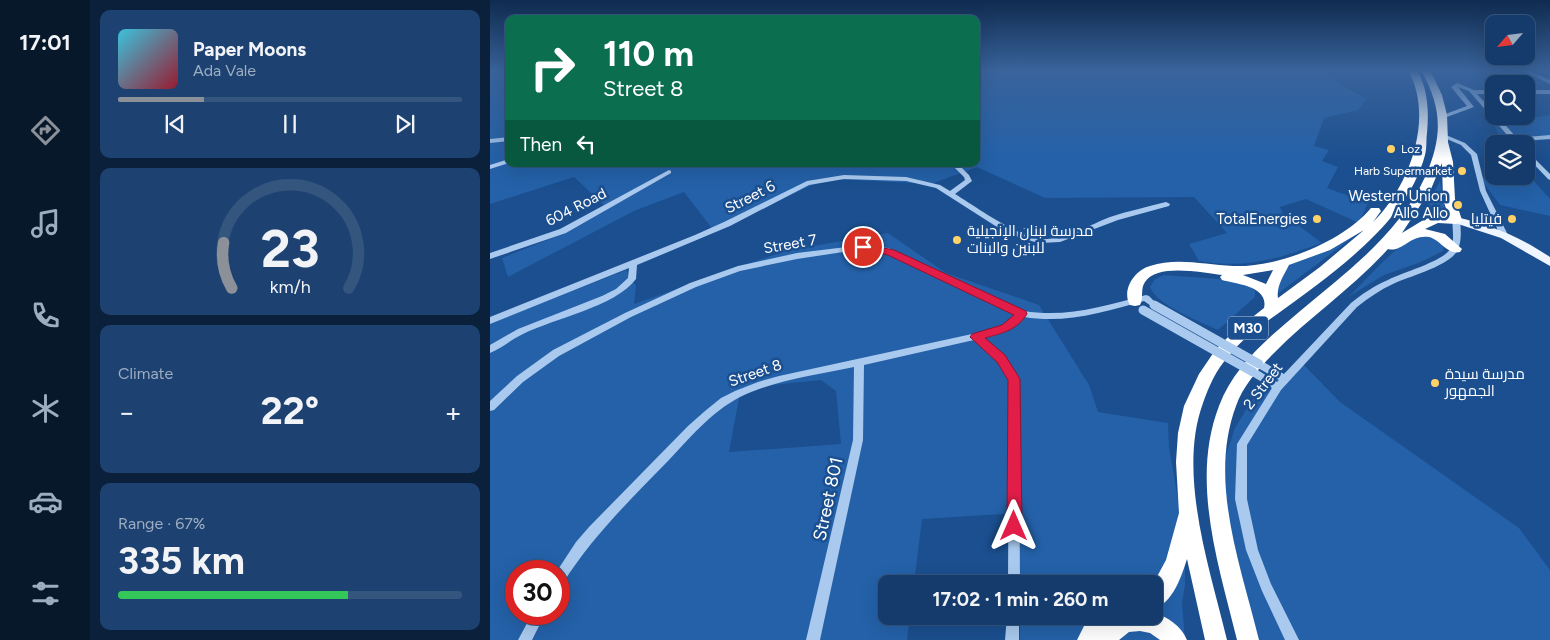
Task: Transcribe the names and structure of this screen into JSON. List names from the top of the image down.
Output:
{
  "streets": {
    "highway": ["M30"],
    "street": [
      "Street 6",
      "604 Road",
      "Street 7",
      "Street 8",
      "2 Street",
      "Street 801"
    ]
  },
  "crossings": [
    ["Street 7", "Street 8"],
    ["Street 8", "Street 801"]
  ],
  "places": [
    "Loz",
    "Harb Supermarket",
    "Western Union Allo Allo",
    "TotalEnergies",
    "فيتليا",
    "مدرسة لبنان الإنجيلية للبنين والبنات",
    "مدرسة سيدة الجمهور"
  ],
  "north": "bottom left",
  "page": {
    "tabs": "17:01",
    "turn": ["110 m", "Street 8"],
    "song": ["Paper Moons", "Ada Vale"],
    "then": "Then",
    "tile": [
      "Climate",
      ["Range · 67%", "335 km"]
    ],
    "heat": ["−", "22°", "+"],
    "limit": "30",
    "trip": "17:02 · 1 min · 260 m",
    "gauge": ["23", "km/h"]
  }
}
